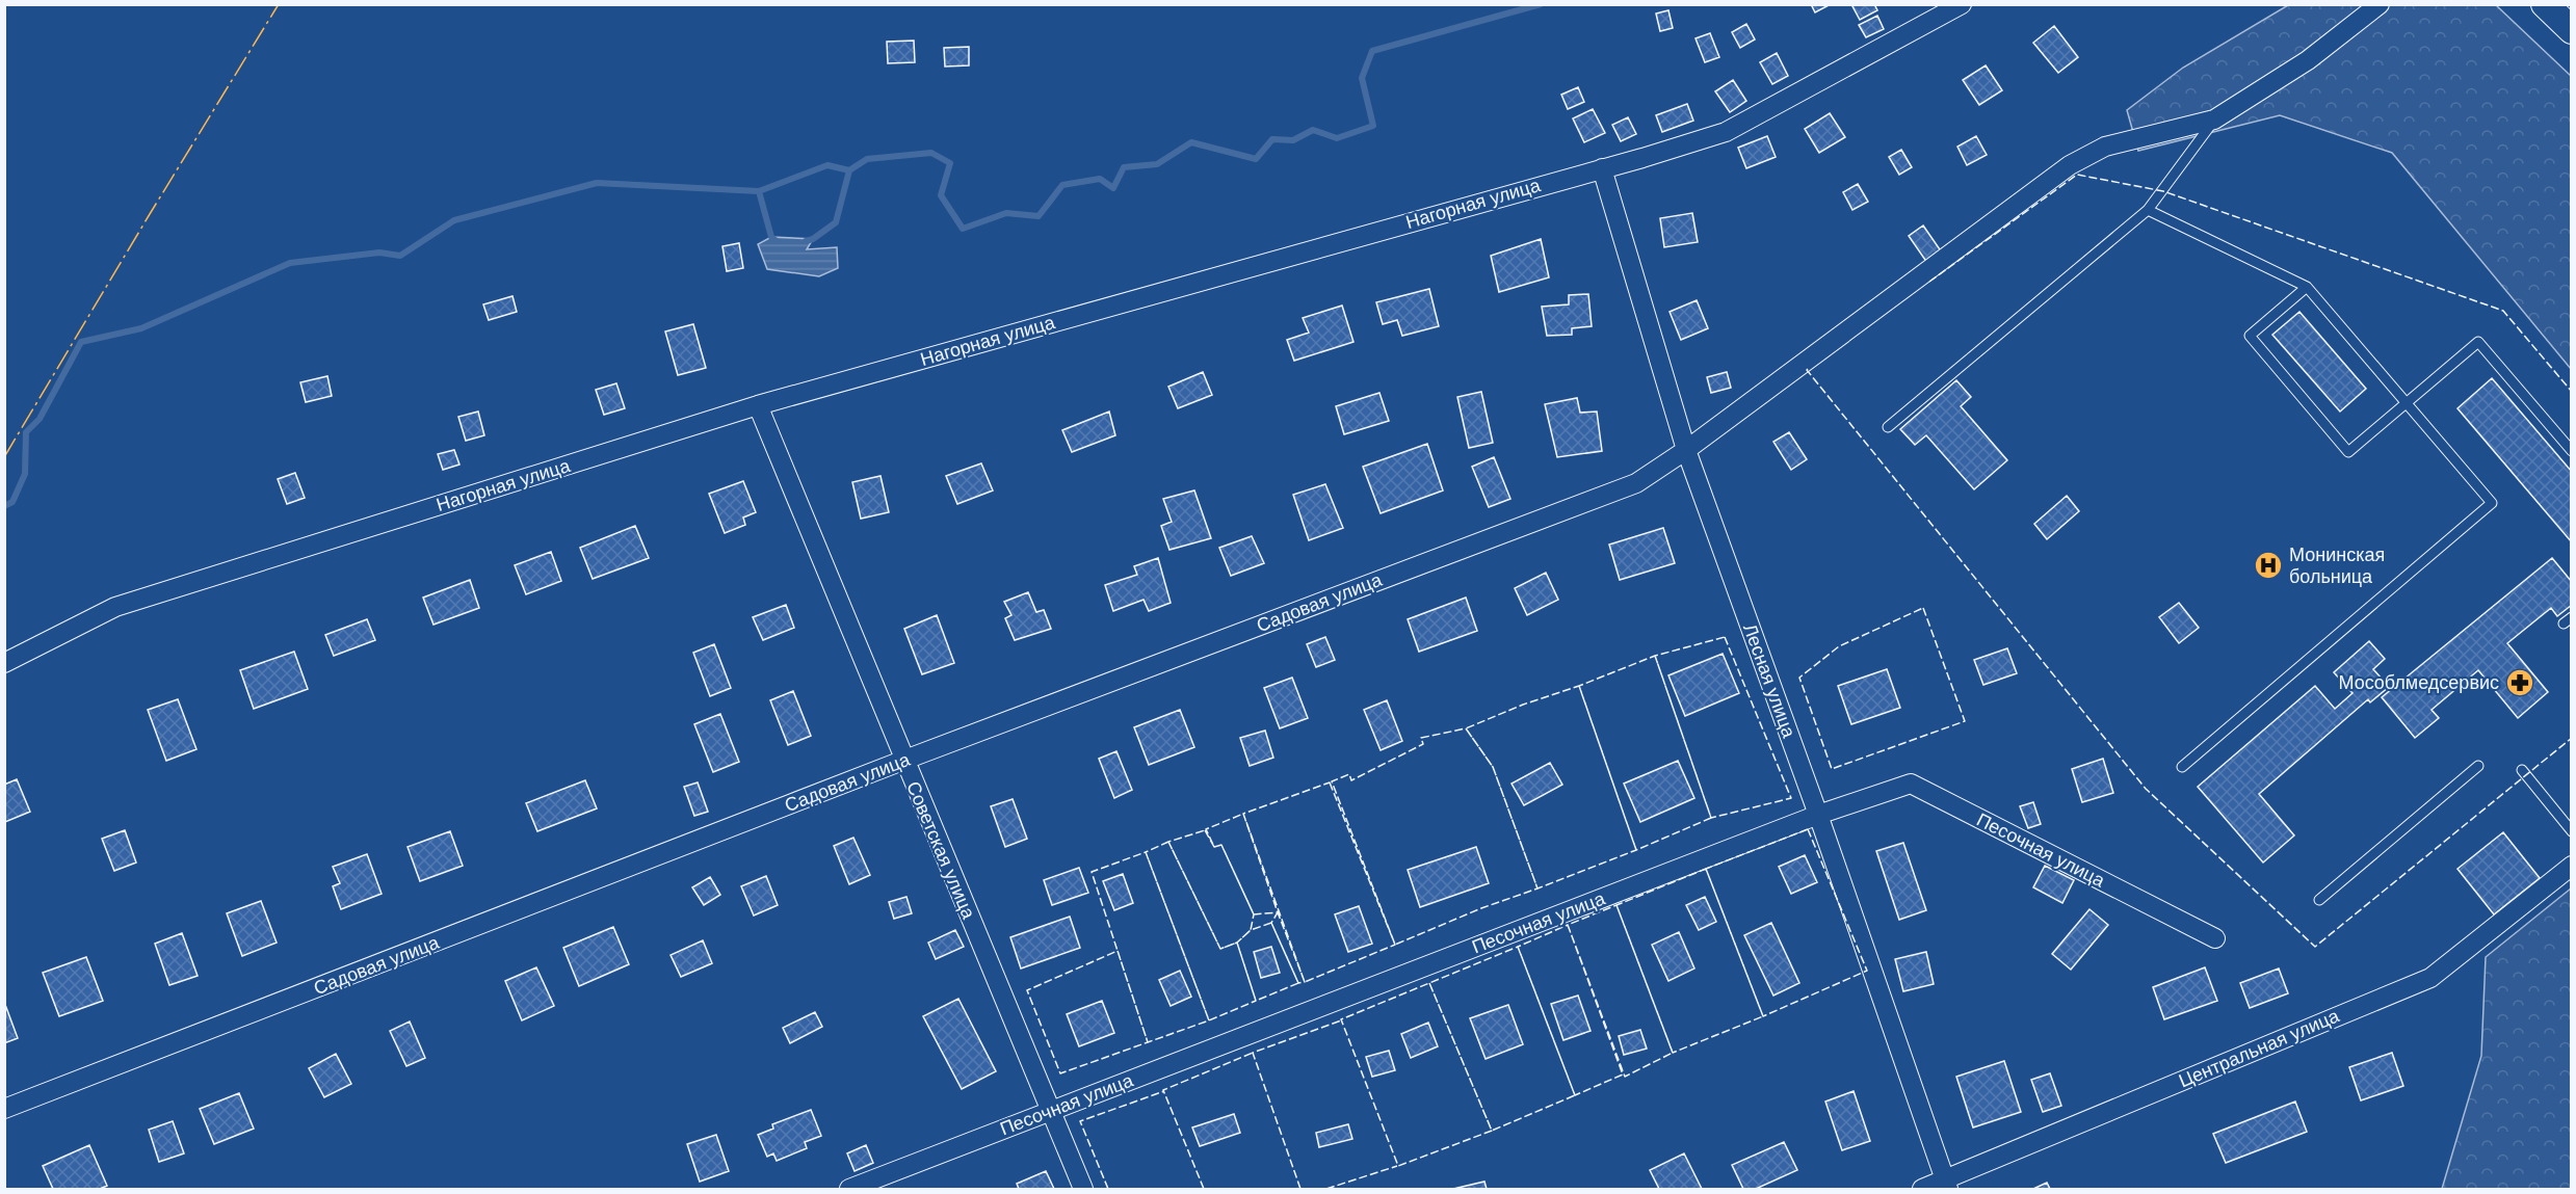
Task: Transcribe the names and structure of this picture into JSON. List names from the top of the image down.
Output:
{
  "streets": {
    "street": [
      "Нагорная улица",
      "Садовая улица",
      "Лесная улица",
      "Советская улица",
      "Песочная улица",
      "Центральная улица"
    ]
  },
  "crossings": [
    ["Нагорная улица", "Лесная улица"],
    ["Нагорная улица", "Советская улица"],
    ["Садовая улица", "Лесная улица"],
    ["Садовая улица", "Советская улица"],
    ["Лесная улица", "Песочная улица"],
    ["Лесная улица", "Центральная улица"],
    ["Советская улица", "Песочная улица"]
  ],
  "places": {
    "hospital": ["Монинская больница"],
    "pharmacy": ["Мособлмедсервис"]
  }
}
